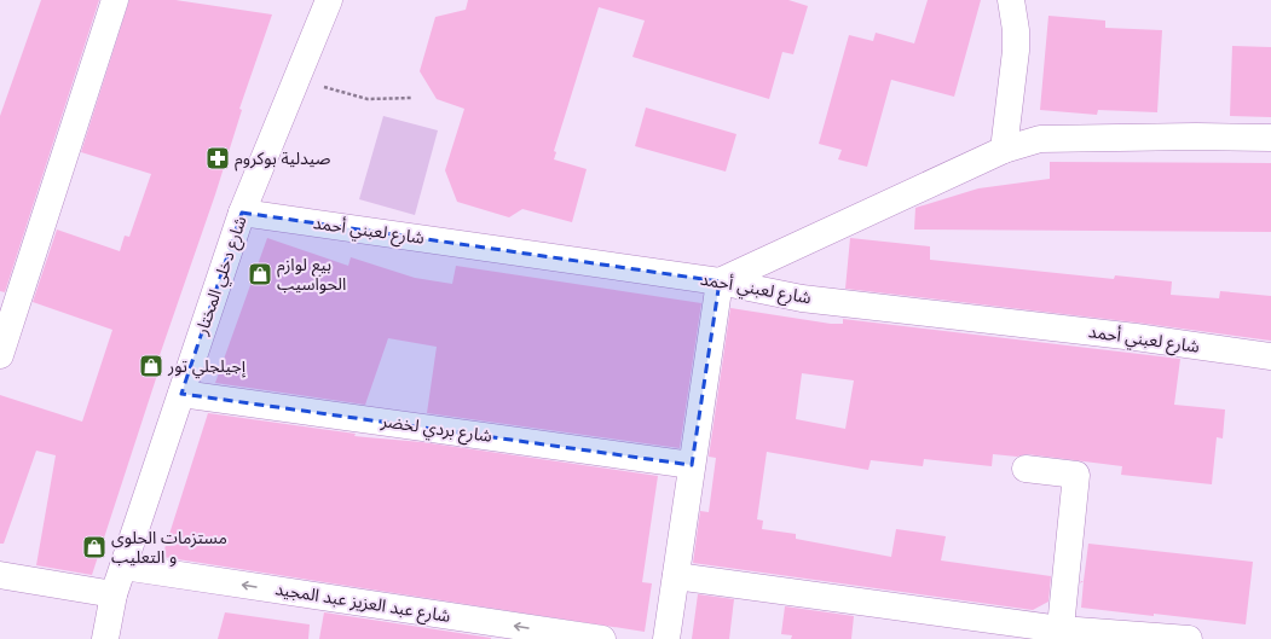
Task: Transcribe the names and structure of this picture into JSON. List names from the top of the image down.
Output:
{
  "streets": {
    "street": [
      "شارع لعبني أحمد",
      "شارع دخلي المختار",
      "شارع بردي لخضر",
      "شارع عبد العزيز عبد المجيد"
    ]
  },
  "crossings": [
    ["شارع لعبني أحمد", "شارع دخلي المختار"],
    ["شارع دخلي المختار", "شارع بردي لخضر"],
    ["شارع دخلي المختار", "شارع عبد العزيز عبد المجيد"]
  ],
  "one_way": ["شارع عبد العزيز عبد المجيد"],
  "places": {
    "pharmacy": ["صيدلية بوكروم"],
    "shop": ["بيع لوازم الحواسيب", "إجيلجلي تور", "مستزمات الحلوى و التعليب"]
  }
}
